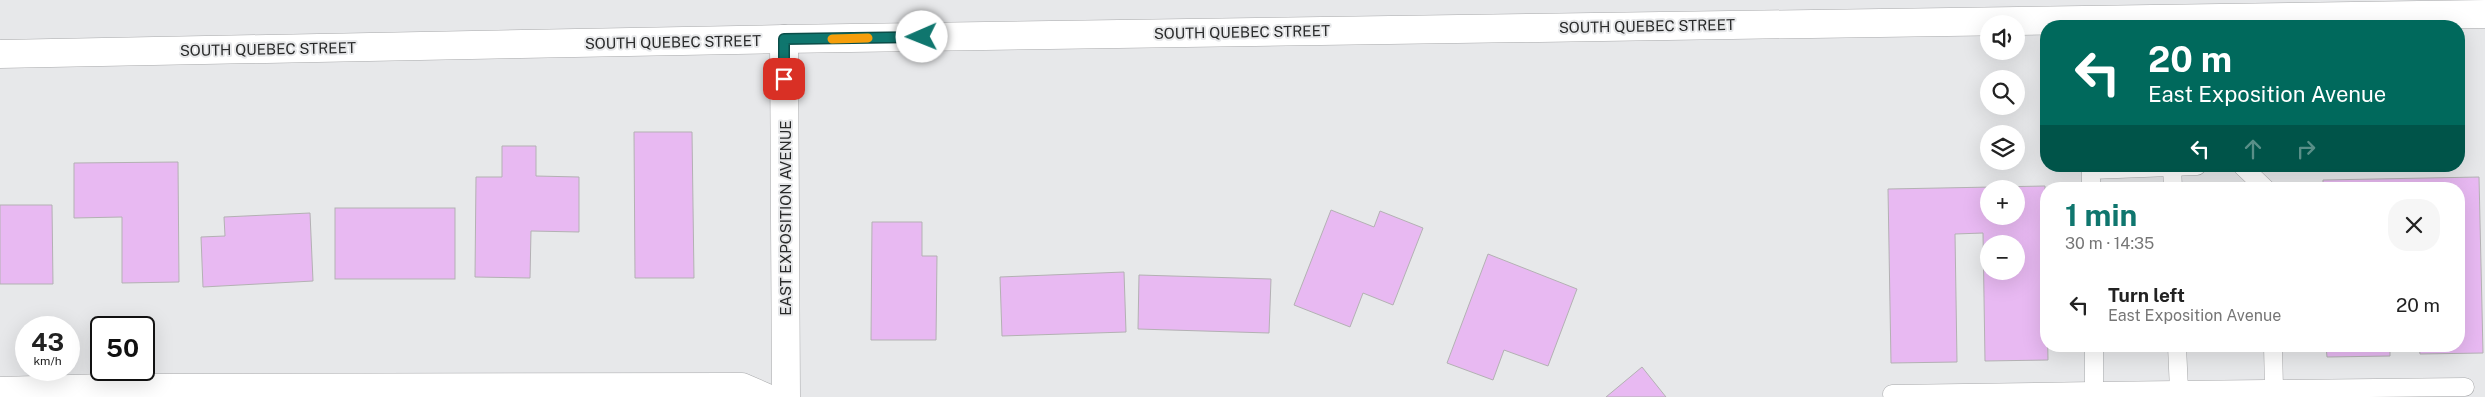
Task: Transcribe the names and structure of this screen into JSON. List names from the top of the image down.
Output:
{
  "streets": {
    "main road": ["SOUTH QUEBEC STREET", "EAST EXPOSITION AVENUE"]
  },
  "crossings": [
    ["SOUTH QUEBEC STREET", "EAST EXPOSITION AVENUE"]
  ],
  "page": {
    "map_buttons": ["+", "−"],
    "turn": ["20 m", "East Exposition Avenue"],
    "heading": ["1 min", "30 m · 14:35"],
    "list": [
      {
        "name": "Turn left",
        "note": "East Exposition Avenue",
        "value": "20 m"
      }
    ],
    "speed": "43 km/h",
    "limit": "50"
  }
}
